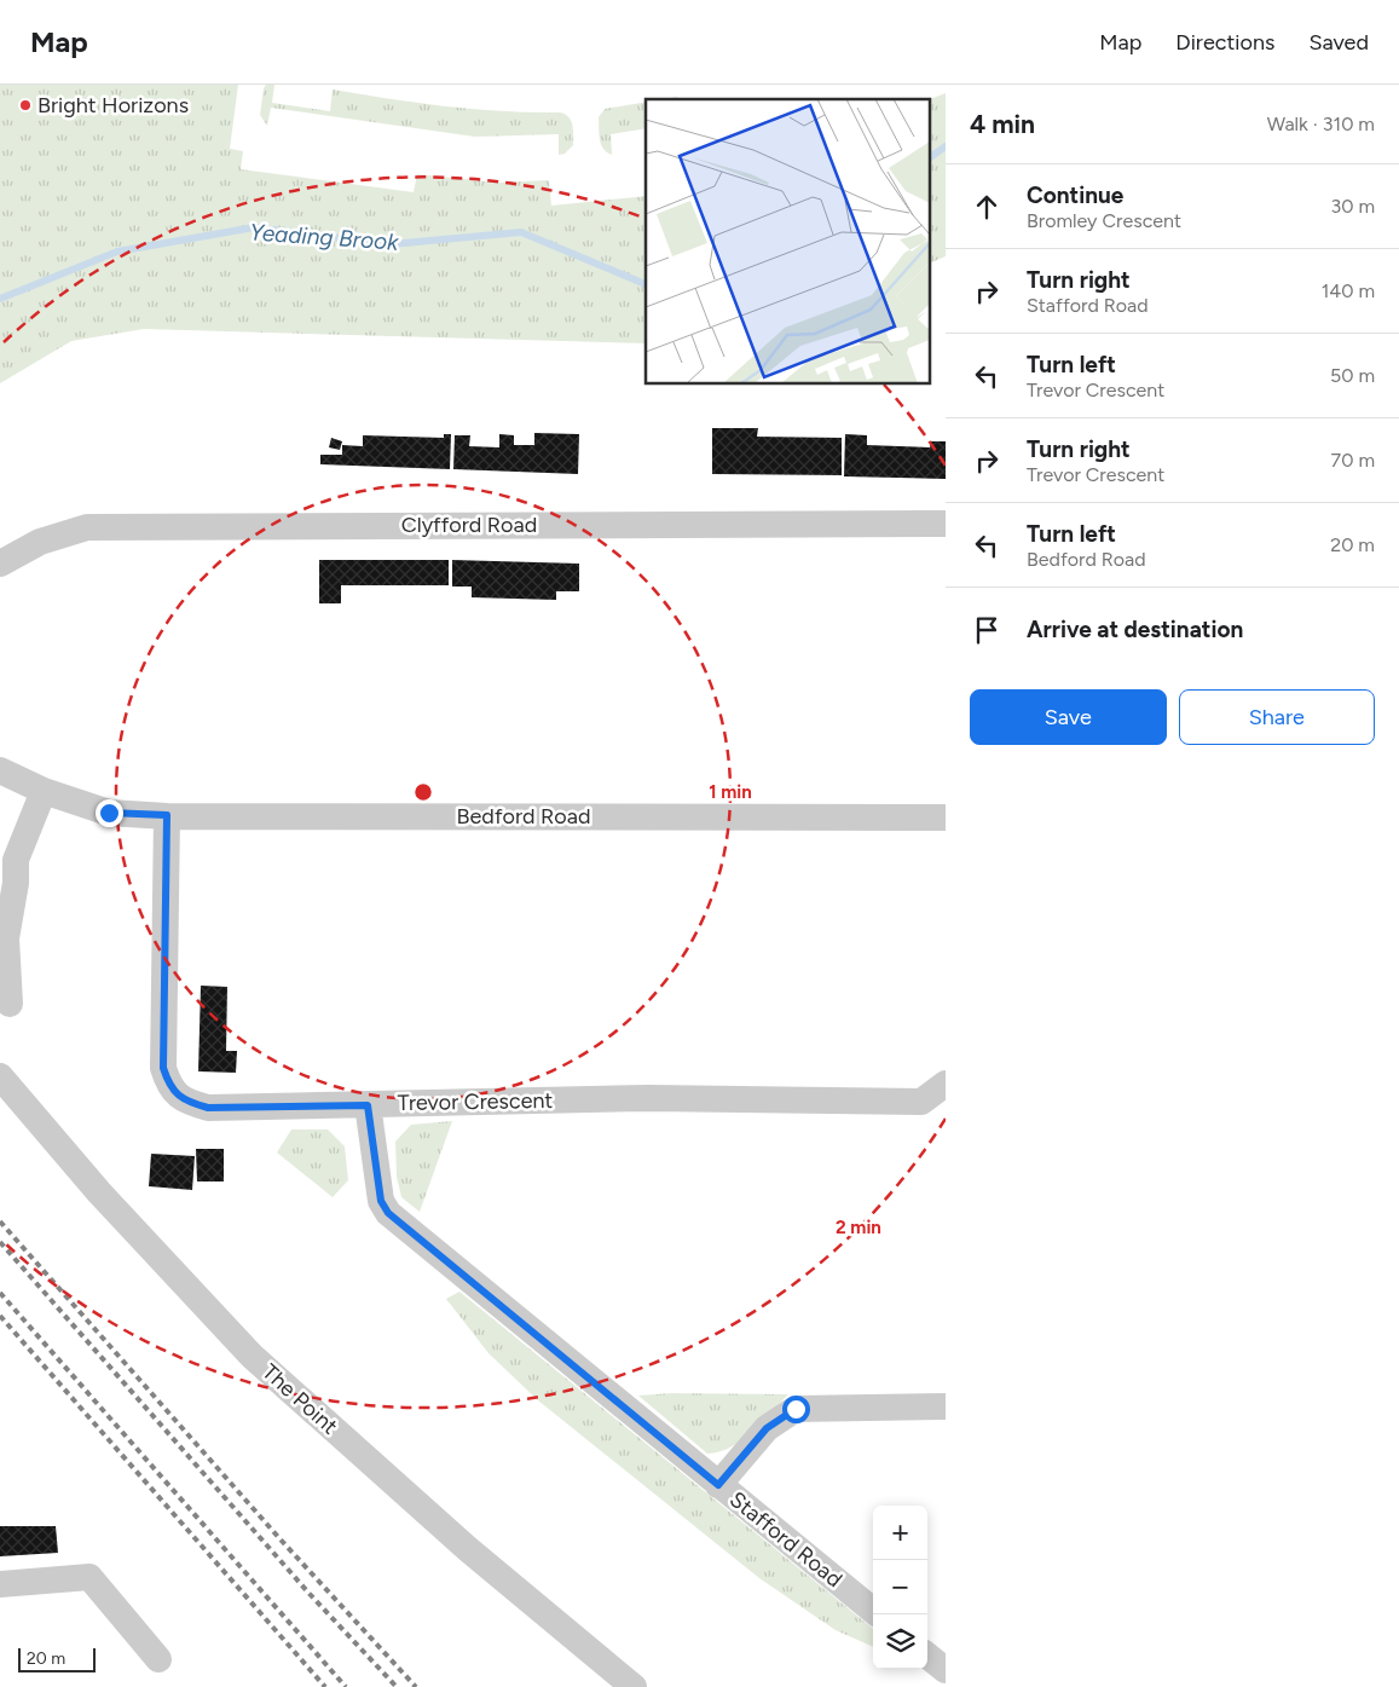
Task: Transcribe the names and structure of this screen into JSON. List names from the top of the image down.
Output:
{
  "streets": {
    "street": [
      "Clyfford Road",
      "Bedford Road",
      "Trevor Crescent",
      "The Point",
      "Stafford Road"
    ]
  },
  "crossings": [
    ["Bedford Road", "Trevor Crescent"],
    ["Trevor Crescent", "Stafford Road"]
  ],
  "water": ["Yeading Brook"],
  "places": ["Bright Horizons"],
  "scale_bar": "20 m",
  "page": {
    "header": "Map",
    "nav": ["Map", "Directions", "Saved"],
    "heading": ["4 min", "Walk · 310 m"],
    "list": [
      ["Continue", "Bromley Crescent", "30 m"],
      ["Turn right", "Stafford Road", "140 m"],
      ["Turn left", "Trevor Crescent", "50 m"],
      ["Turn right", "Trevor Crescent", "70 m"],
      ["Turn left", "Bedford Road", "20 m"],
      "Arrive at destination"
    ],
    "buttons": ["Save", "Share"],
    "map_buttons": ["+", "−"],
    "scale": "20 m"
  },
  "rings": ["1 min", "2 min"]
}
